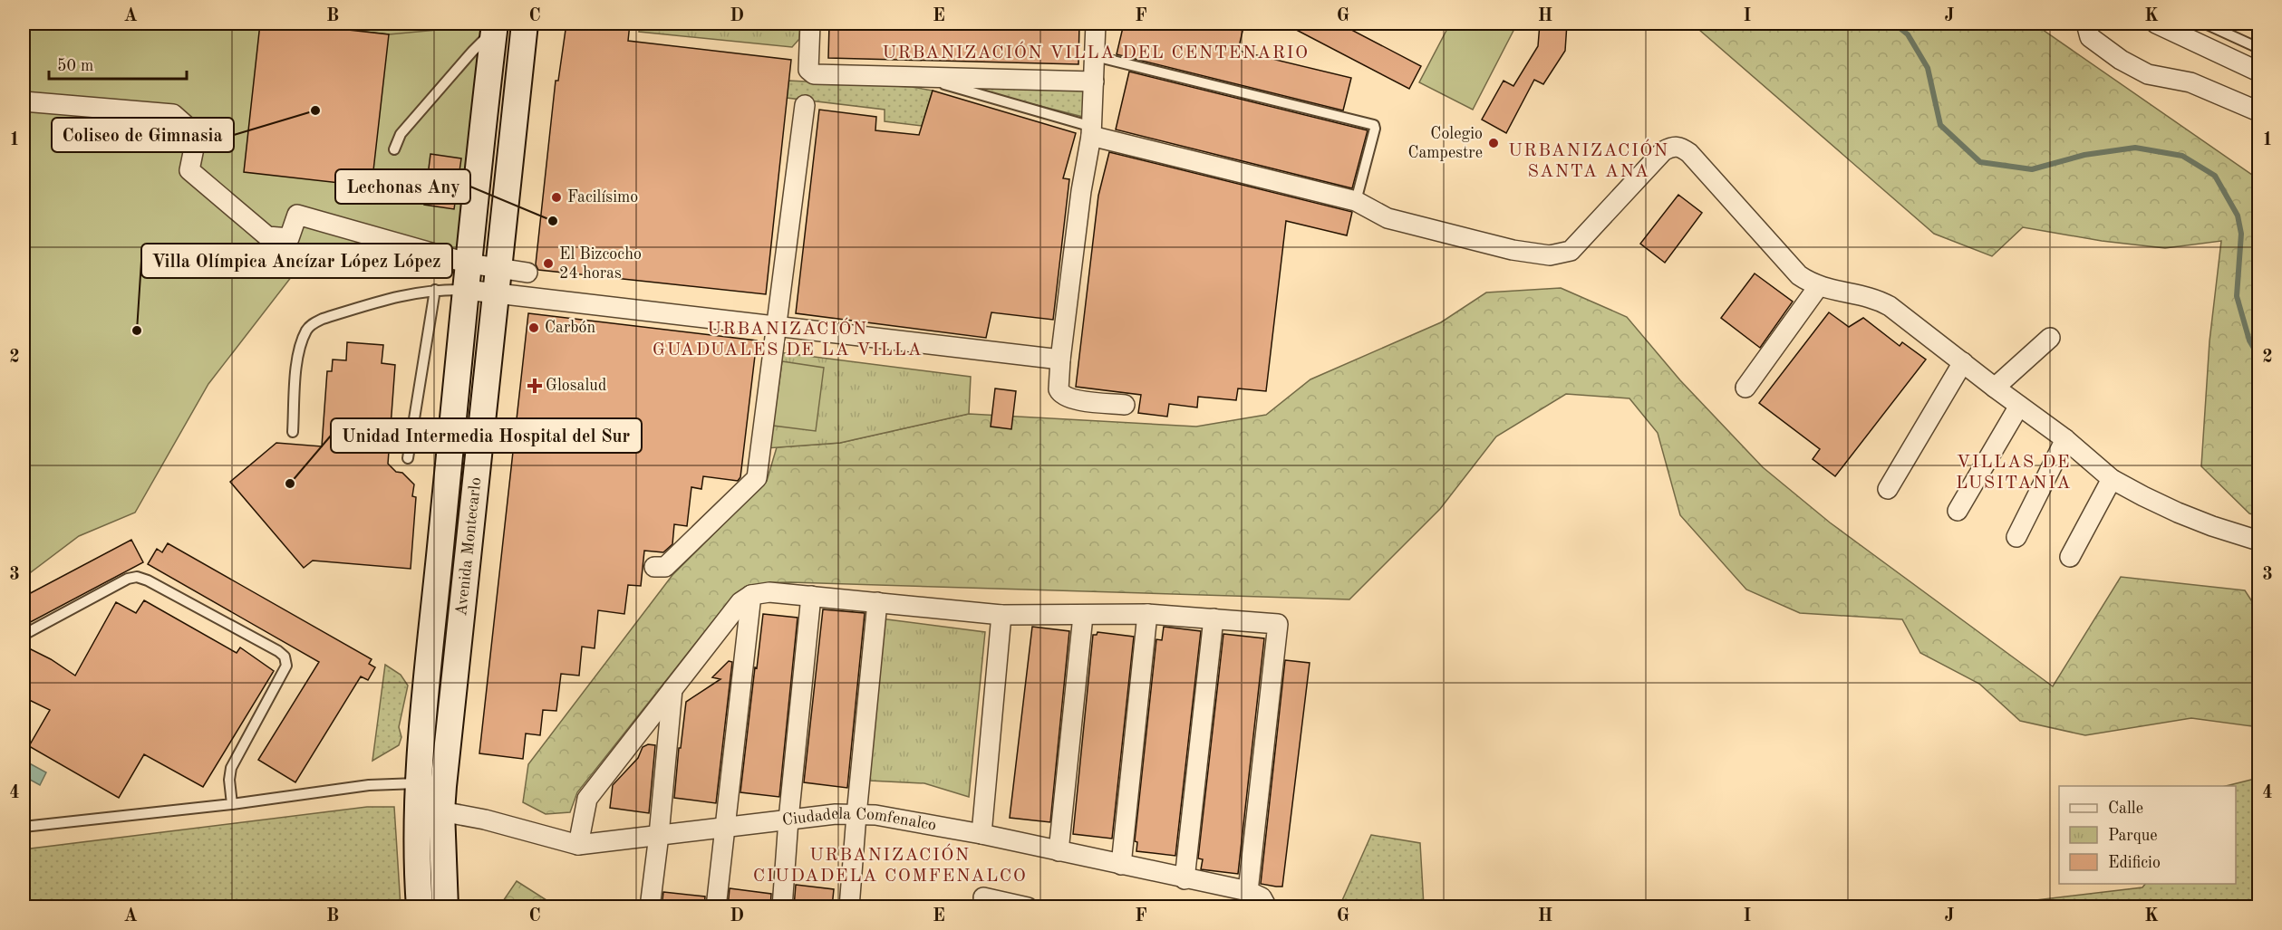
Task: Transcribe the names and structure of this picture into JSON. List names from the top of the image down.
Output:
{
  "streets": {
    "main road": ["Avenida Montecarlo"],
    "street": ["Ciudadela Comfenalco"]
  },
  "crossings": [
    ["Avenida Montecarlo", "Ciudadela Comfenalco"]
  ],
  "districts": [
    "URBANIZACIÓN VILLA DEL CENTENARIO",
    "URBANIZACIÓN SANTA ANA",
    "URBANIZACIÓN GUADUALES DE LA VILLA",
    "VILLAS DE LUSITANIA",
    "URBANIZACIÓN CIUDADELA COMFENALCO"
  ],
  "places": {
    "other": [
      "Coliseo de Gimnasia",
      "Colegio Campestre",
      "Facilísimo",
      "Lechonas Any",
      "El Bizcocho 24 horas",
      "Carbón",
      "Villa Olímpica Ancízar López López",
      "Unidad Intermedia Hospital del Sur"
    ],
    "health": ["Glosalud"]
  },
  "legend": ["Calle", "Parque", "Edificio"],
  "scale_bar": "50 m",
  "grid": {
    "columns": [
      "A",
      "B",
      "C",
      "D",
      "E",
      "F",
      "G",
      "H",
      "I",
      "J",
      "K"
    ],
    "rows": [
      "1",
      "2",
      "3",
      "4"
    ]
  }
}
